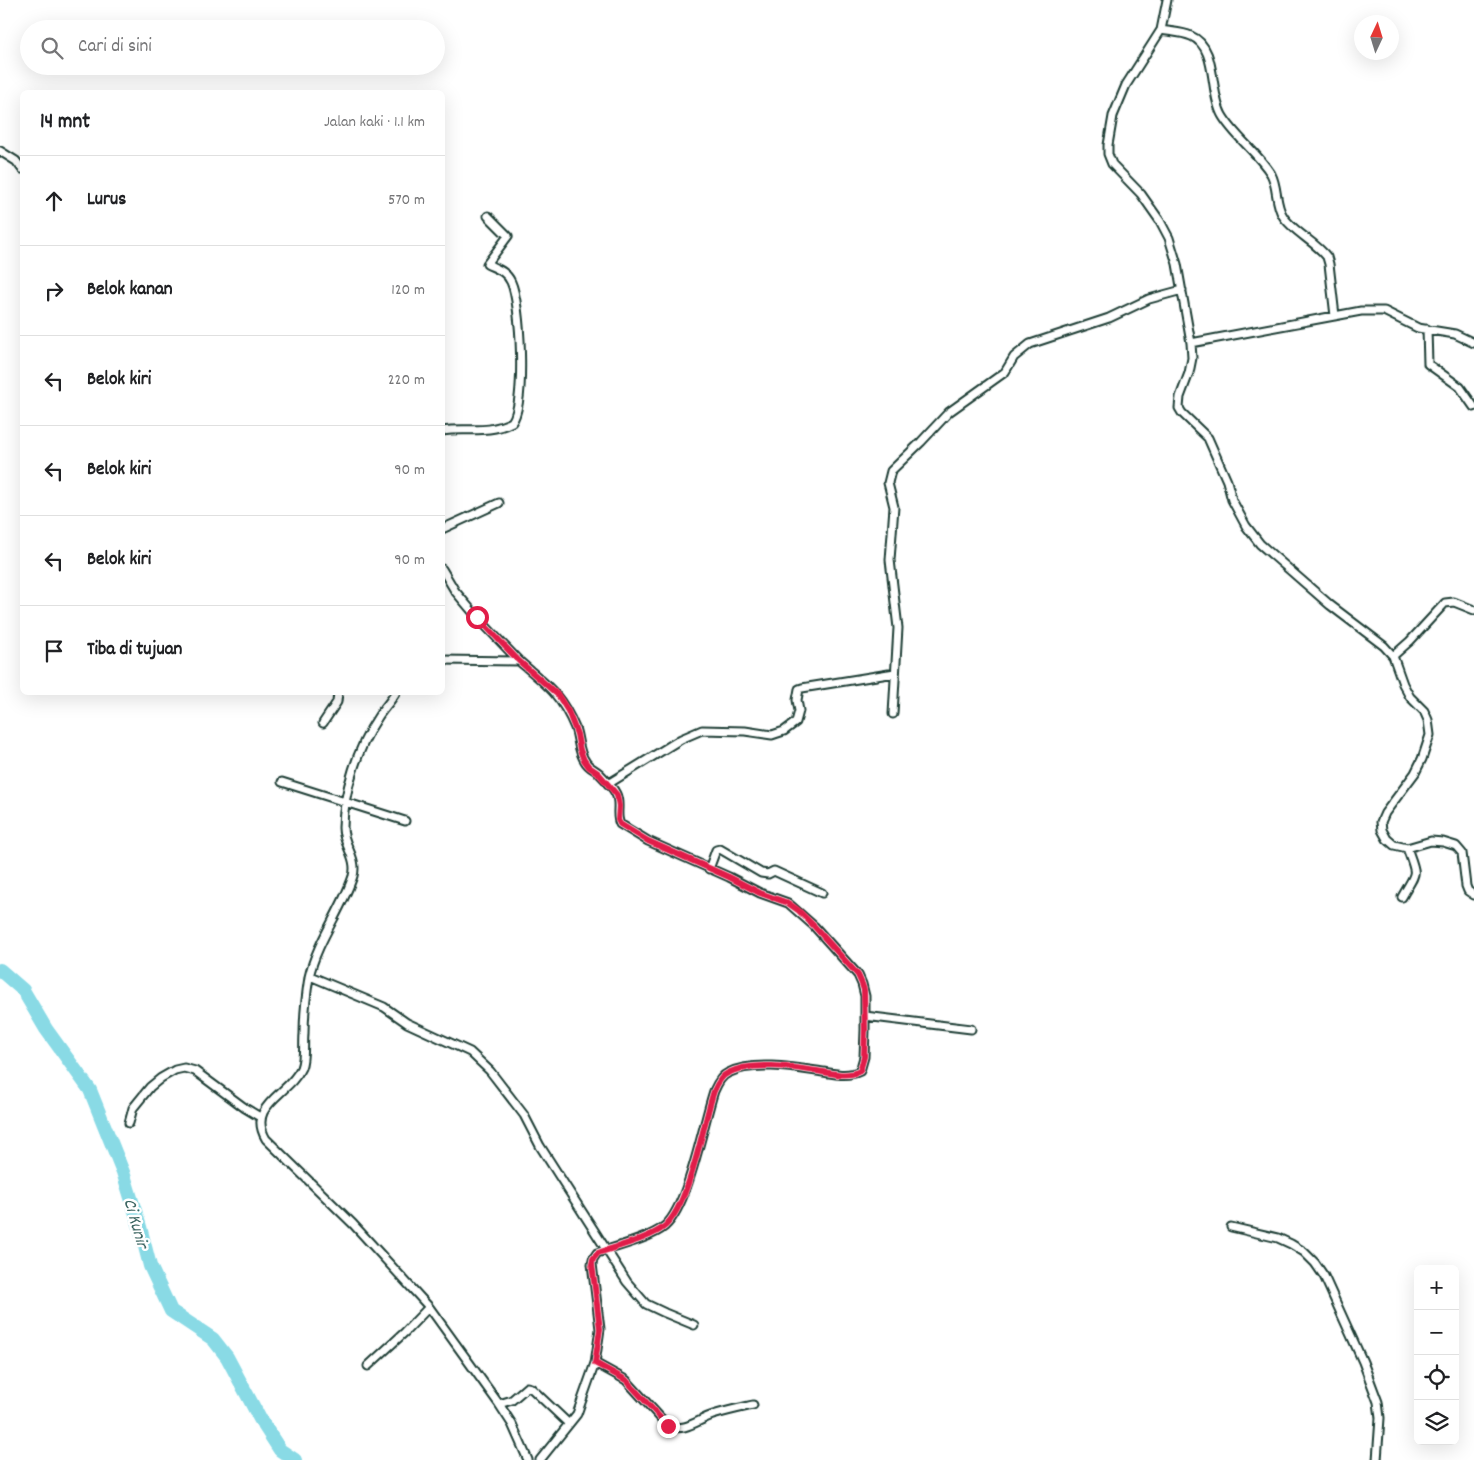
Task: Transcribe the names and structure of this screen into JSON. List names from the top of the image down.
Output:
{
  "water": ["Ci Kunir"],
  "north": "top",
  "page": {
    "search": "Cari di sini",
    "heading": ["14 mnt", "Jalan kaki · 1.1 km"],
    "list": [
      ["Lurus", "570 m"],
      ["Belok kanan", "120 m"],
      ["Belok kiri", "220 m"],
      ["Belok kiri", "90 m"],
      ["Belok kiri", "90 m"],
      "Tiba di tujuan"
    ],
    "map_buttons": ["+", "−"]
  }
}
